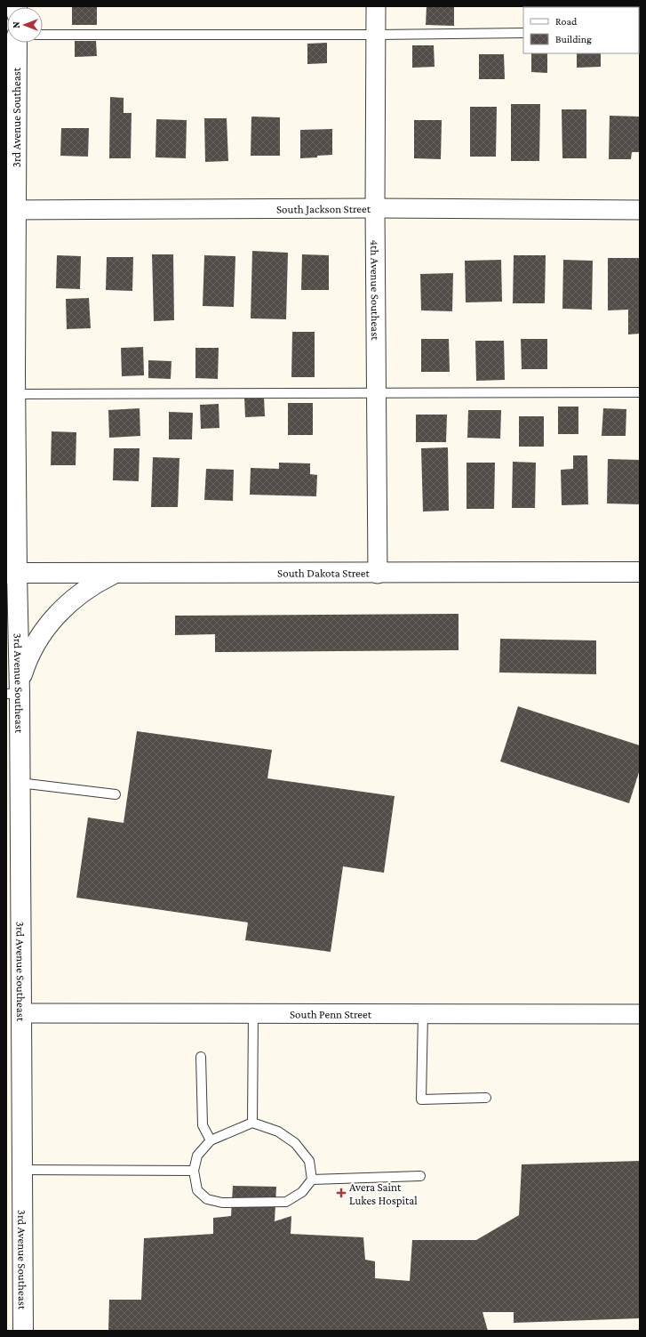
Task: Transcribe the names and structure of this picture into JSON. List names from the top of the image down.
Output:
{
  "streets": {
    "street": [
      "3rd Avenue Southeast",
      "South Jackson Street",
      "4th Avenue Southeast",
      "South Dakota Street",
      "South Penn Street"
    ]
  },
  "crossings": [
    ["3rd Avenue Southeast", "South Jackson Street"],
    ["3rd Avenue Southeast", "South Dakota Street"],
    ["3rd Avenue Southeast", "South Penn Street"],
    ["South Jackson Street", "4th Avenue Southeast"],
    ["4th Avenue Southeast", "South Dakota Street"]
  ],
  "places": {
    "health": ["Avera Saint Lukes Hospital"]
  },
  "legend": ["Road", "Building"],
  "north": "left"
}
